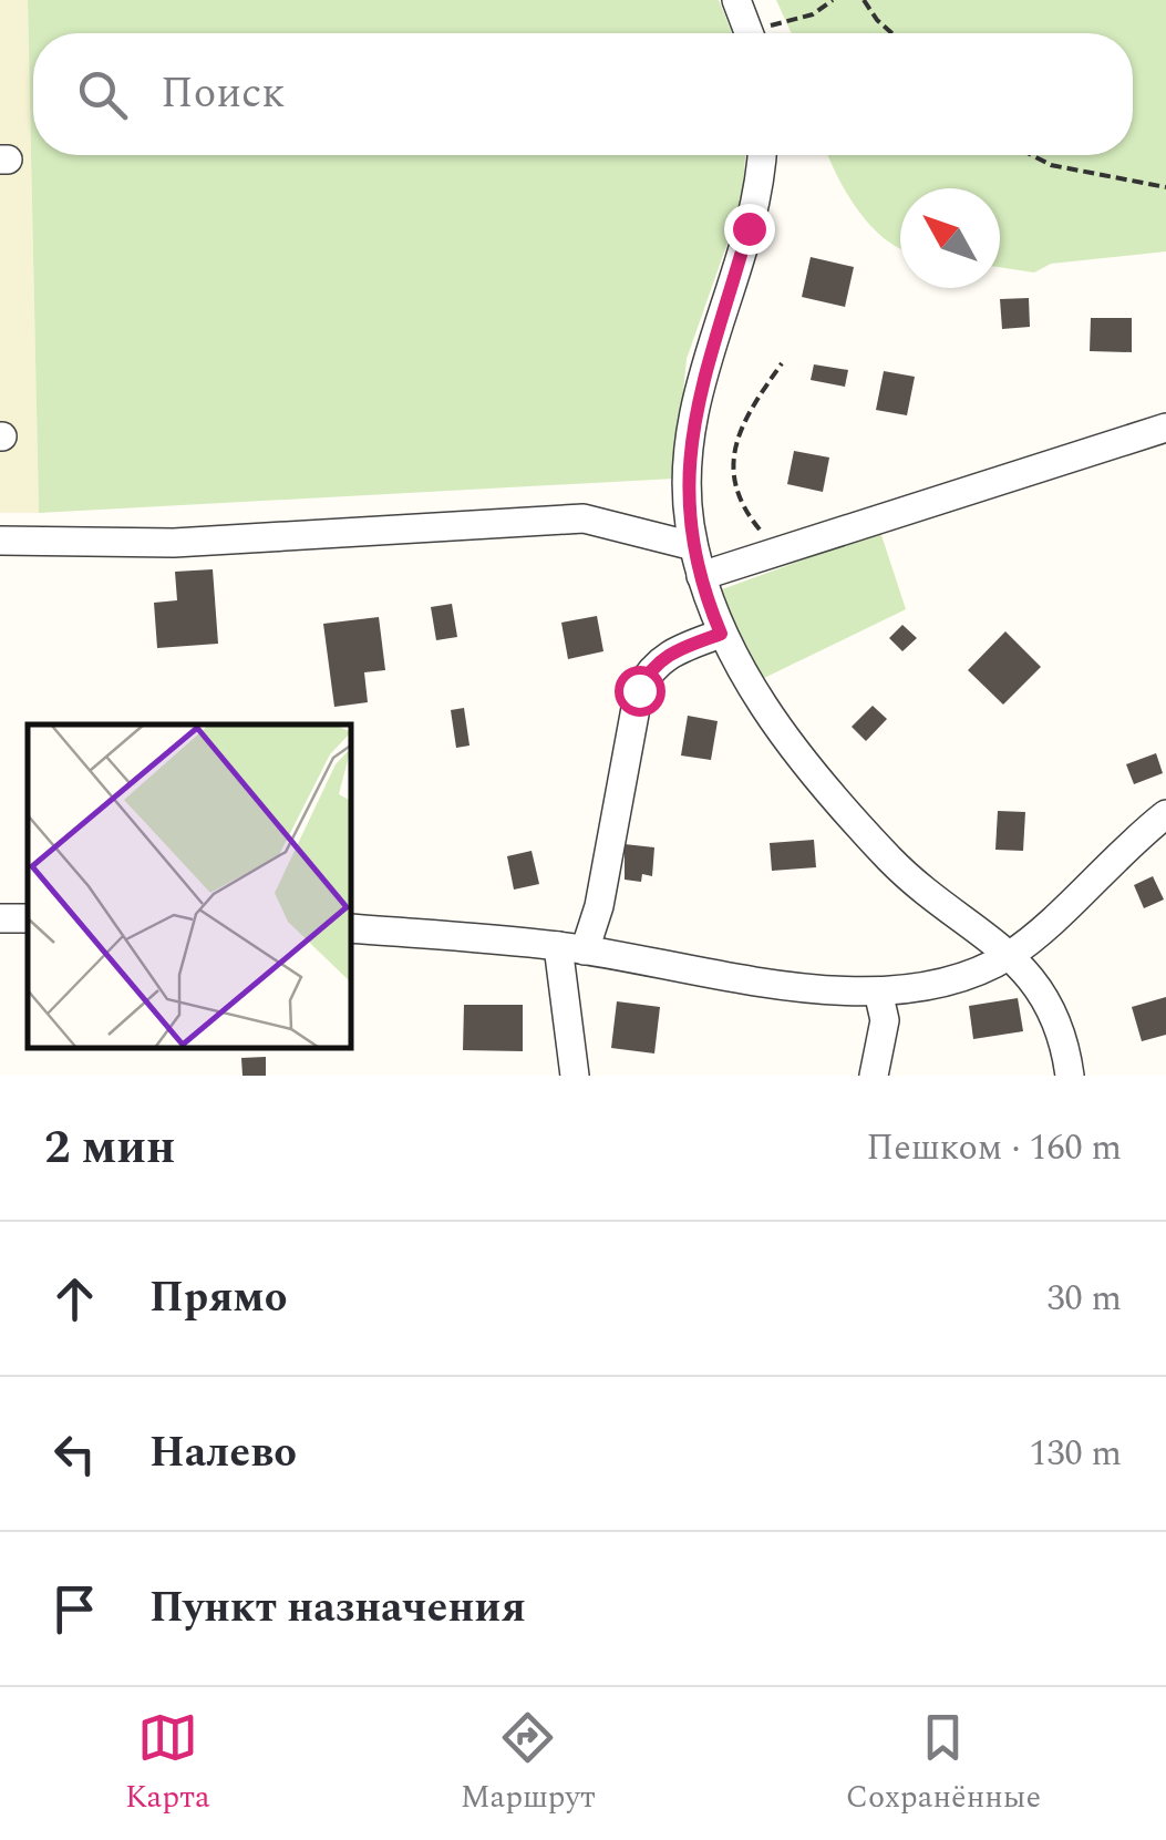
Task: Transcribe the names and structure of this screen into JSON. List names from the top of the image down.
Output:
{
  "north": "top left",
  "page": {
    "search": "Поиск",
    "heading": ["2 мин", "Пешком · 160 m"],
    "list": [
      ["Прямо", "30 m"],
      ["Налево", "130 m"],
      "Пункт назначения"
    ],
    "nav": ["Карта", "Маршрут", "Сохранённые"]
  }
}
